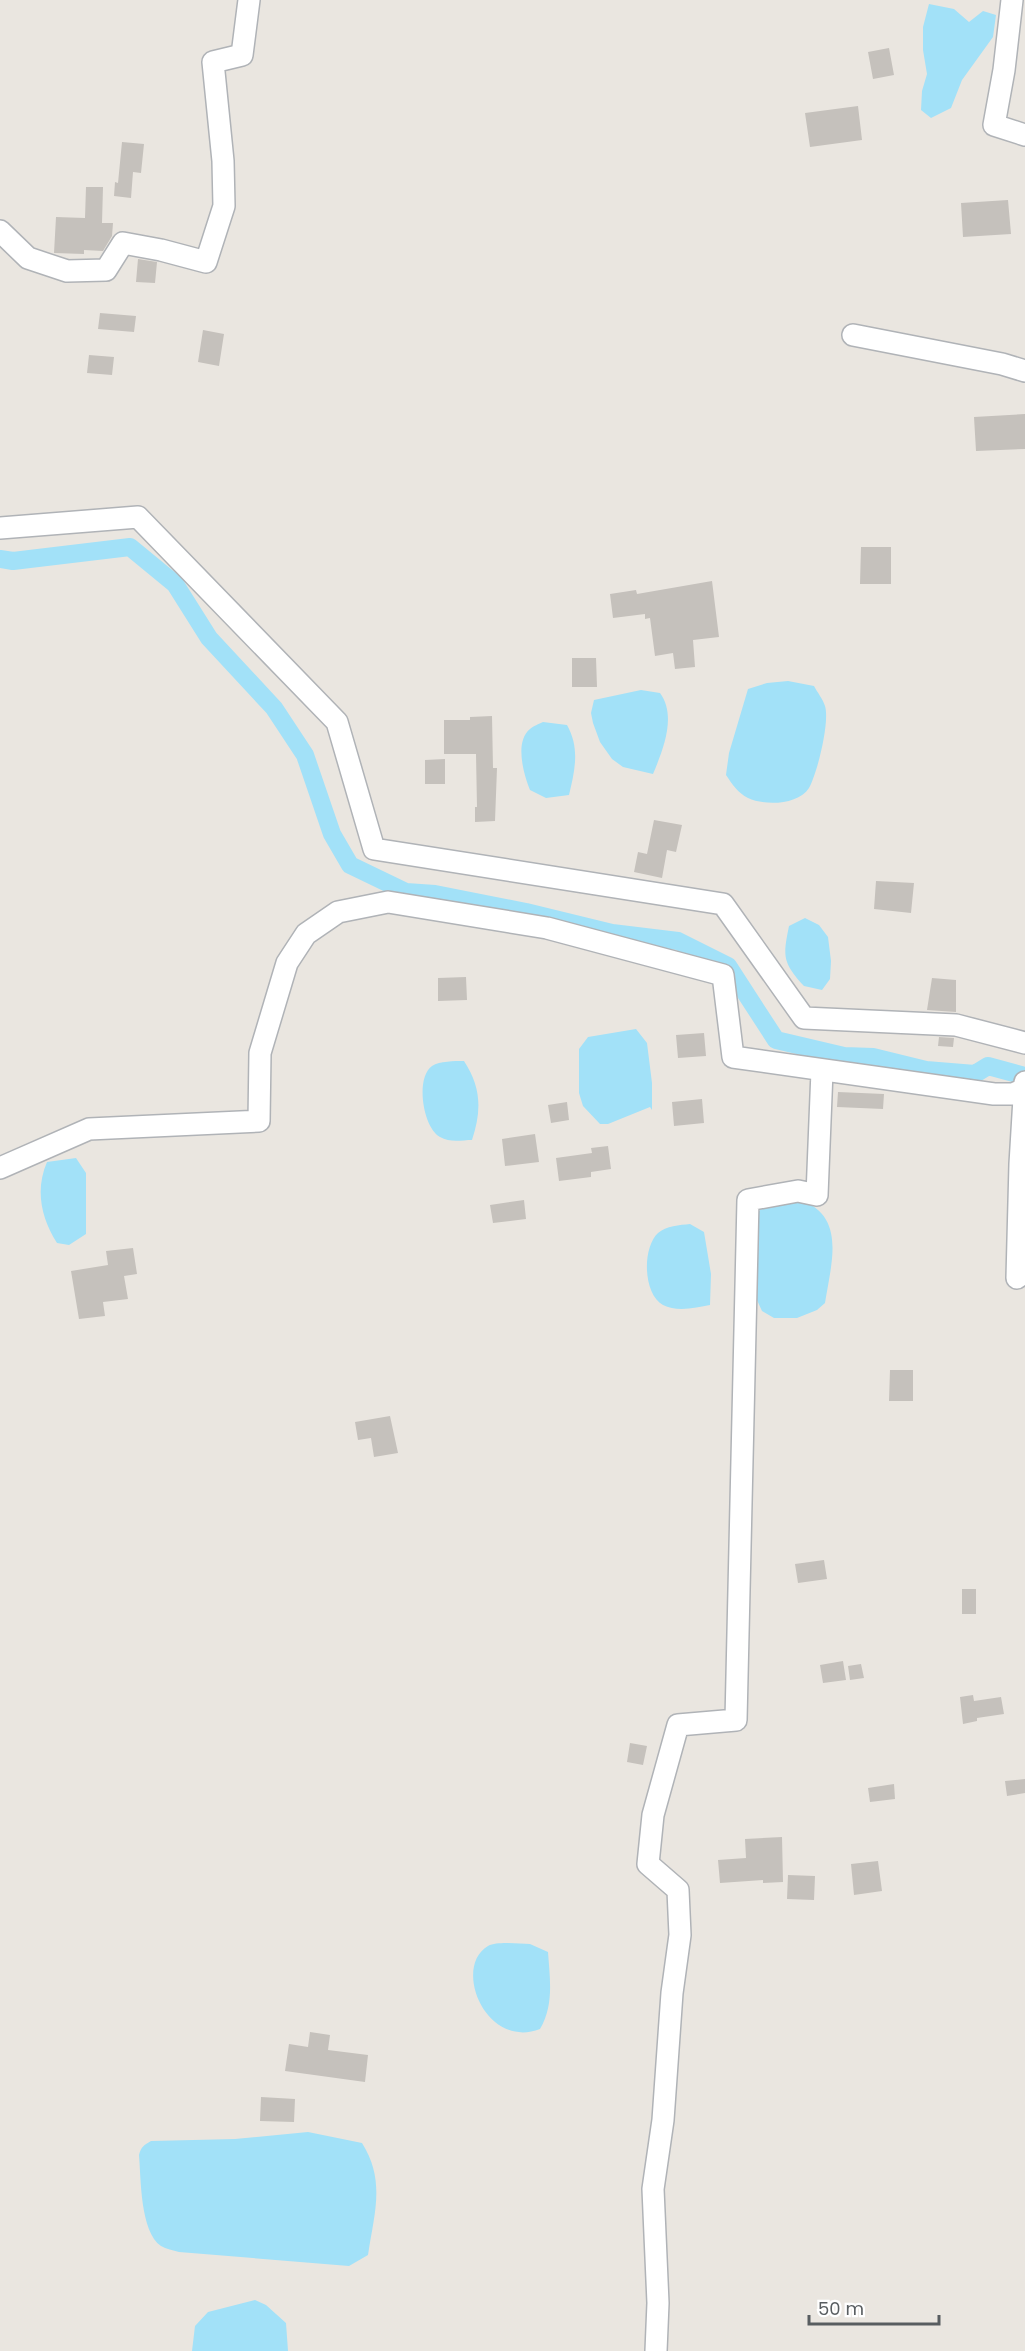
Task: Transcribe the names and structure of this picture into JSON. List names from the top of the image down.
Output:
{
  "scale_bar": "50 m"
}
